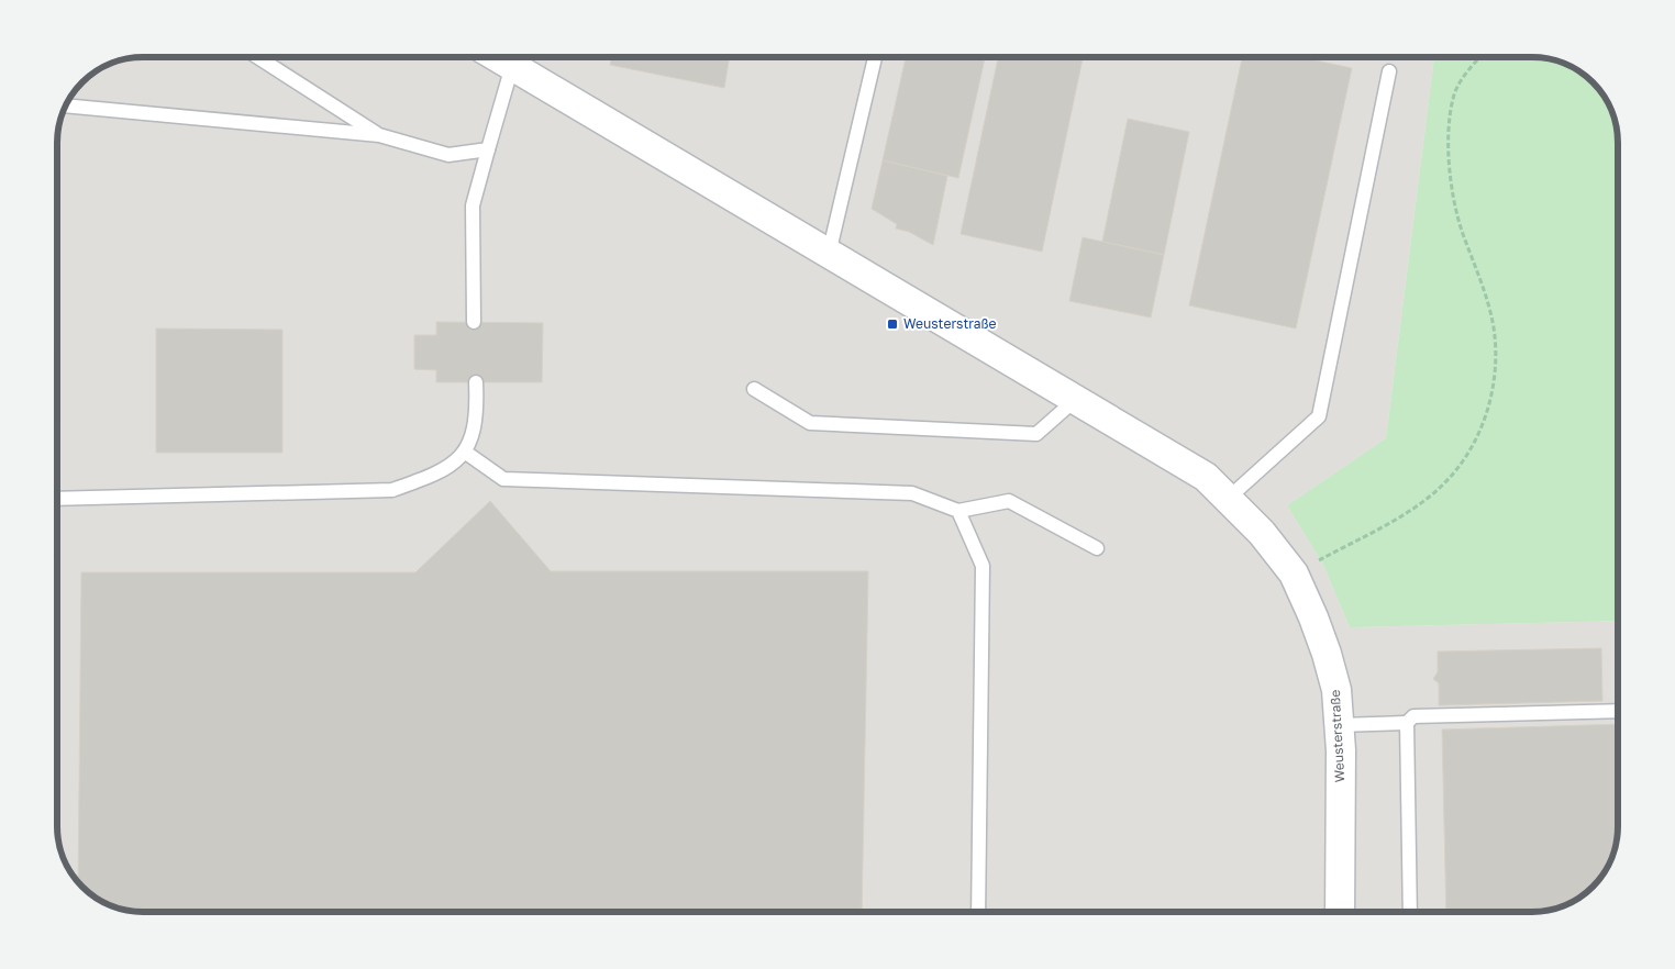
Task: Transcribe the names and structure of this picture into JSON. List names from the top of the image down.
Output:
{
  "streets": {
    "street": ["Weusterstraße"]
  },
  "places": {
    "transit": ["Weusterstraße"]
  }
}
